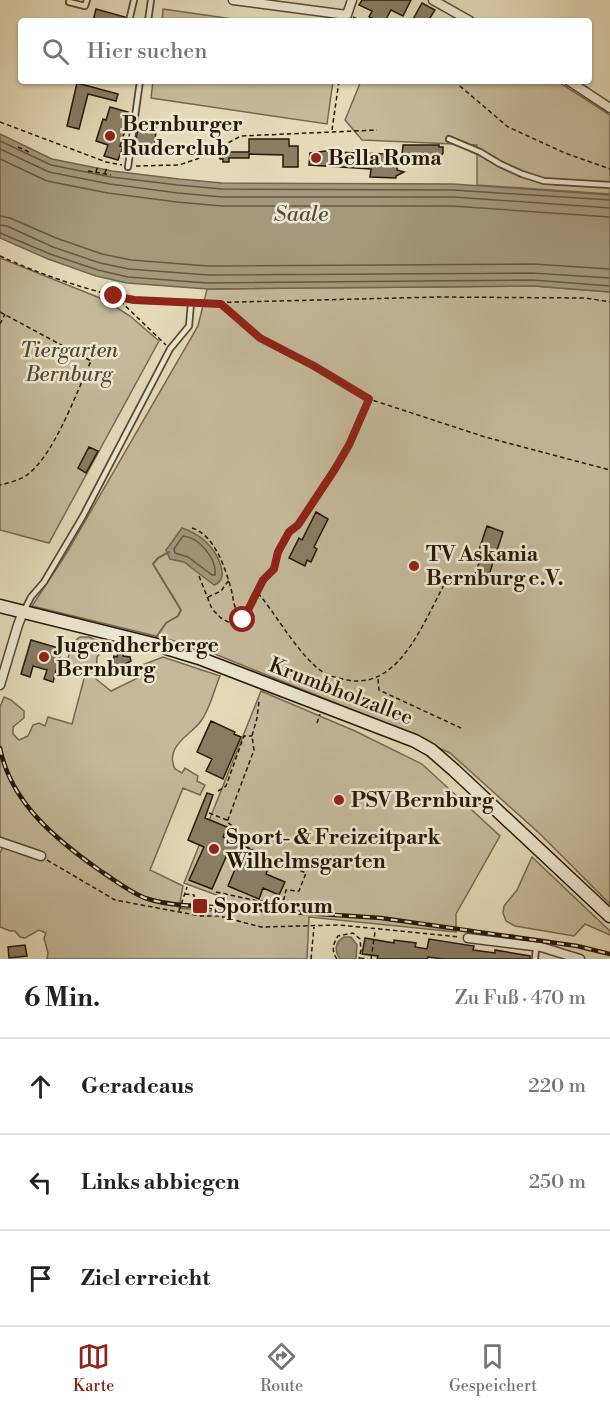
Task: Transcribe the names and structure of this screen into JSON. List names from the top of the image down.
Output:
{
  "streets": {
    "street": ["Krumbholzallee"]
  },
  "water": ["Saale"],
  "parks": ["Tiergarten Bernburg"],
  "places": {
    "other": [
      "Bernburger Ruderclub",
      "Bella Roma",
      "TV Askania Bernburg e.V.",
      "Jugendherberge Bernburg",
      "PSV Bernburg",
      "Sport- & Freizeitpark Wilhelmsgarten"
    ],
    "transit": ["Sportforum"]
  },
  "page": {
    "search": "Hier suchen",
    "heading": ["6 Min.", "Zu Fuß · 470 m"],
    "list": [
      ["Geradeaus", "220 m"],
      ["Links abbiegen", "250 m"],
      "Ziel erreicht"
    ],
    "nav": ["Karte", "Route", "Gespeichert"]
  }
}
